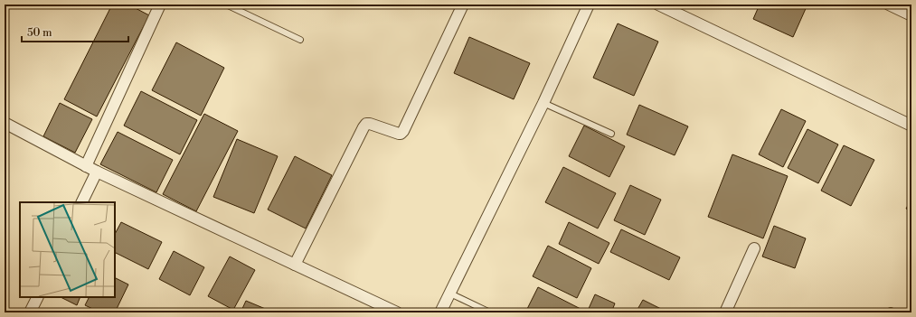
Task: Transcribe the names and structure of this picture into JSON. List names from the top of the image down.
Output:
{
  "scale_bar": "50 m"
}
